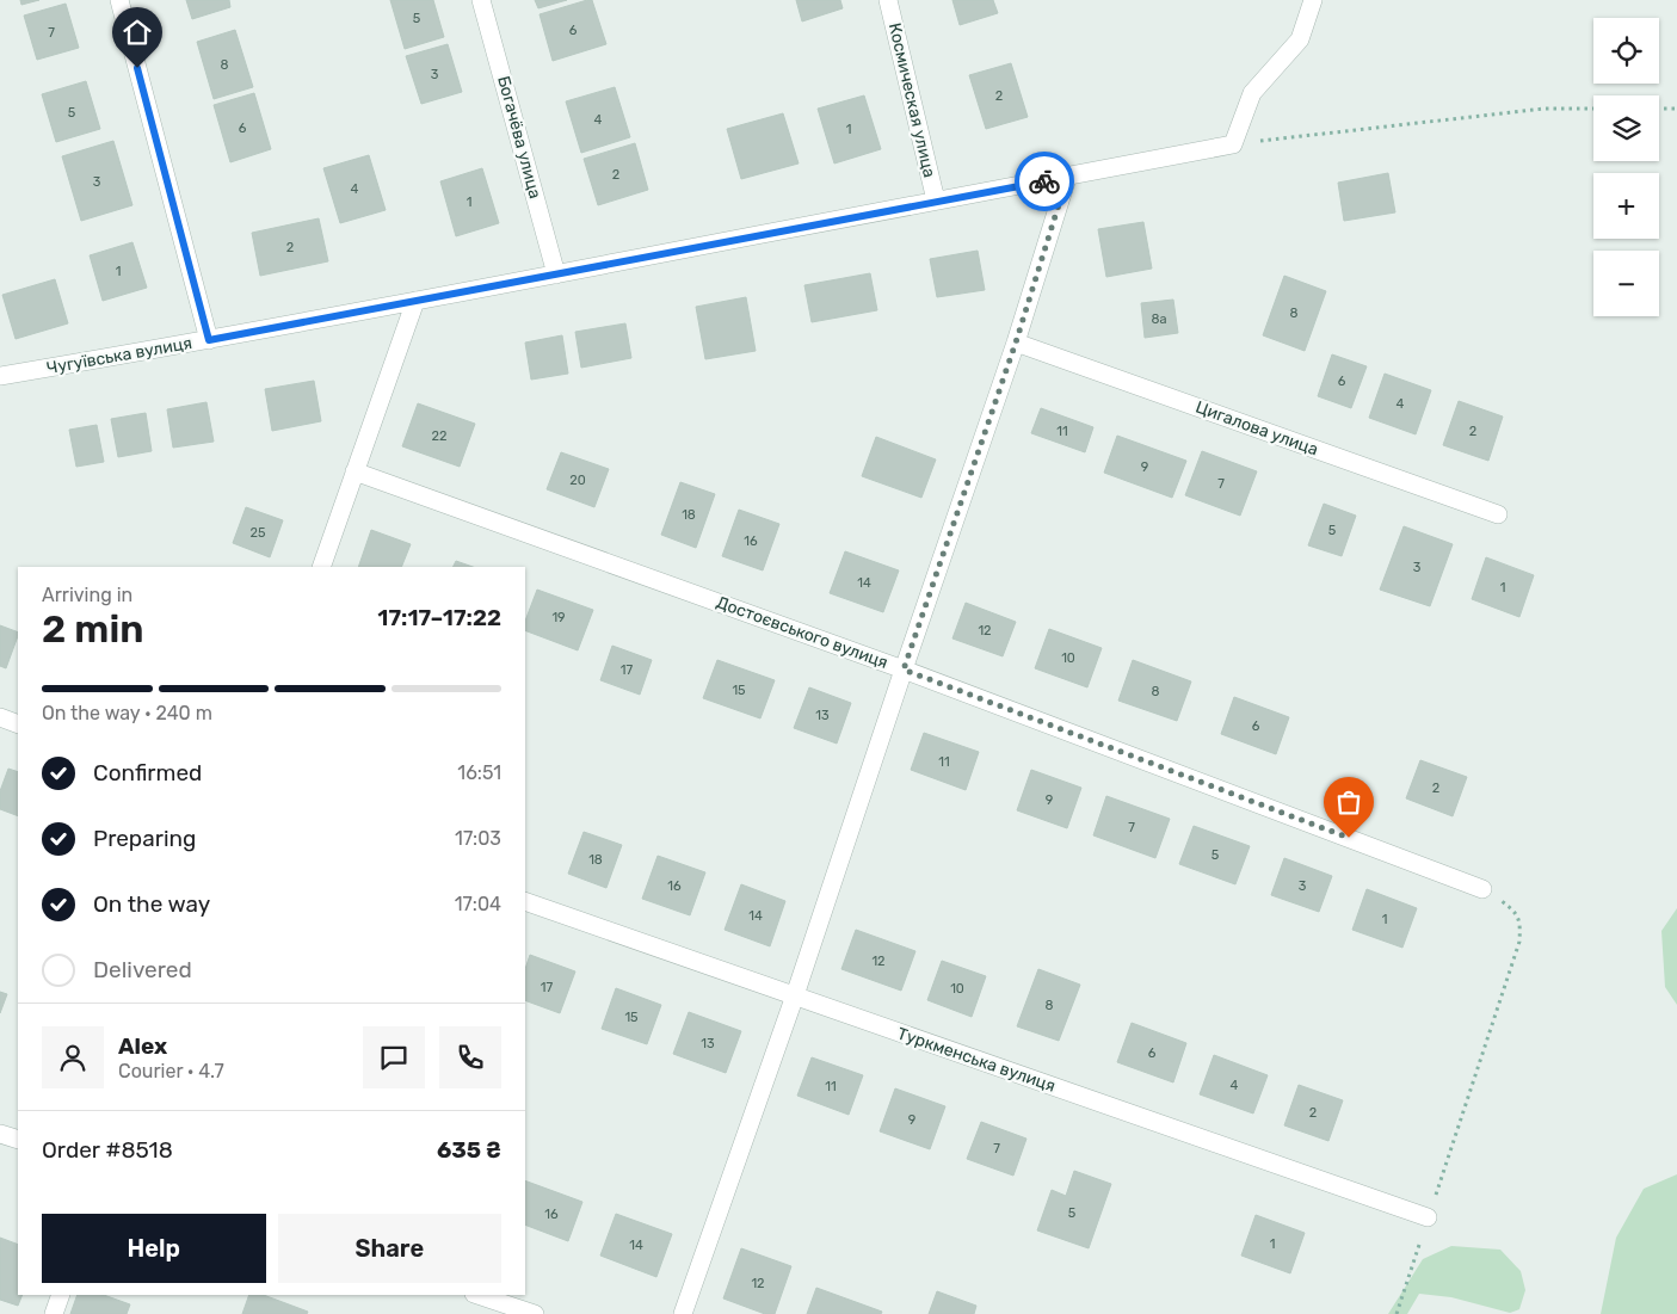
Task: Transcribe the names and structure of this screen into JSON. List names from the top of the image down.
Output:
{
  "streets": {
    "street": [
      "Космическая улица",
      "Богачёва улица",
      "Чугуївська вулиця",
      "Цигалова улица",
      "Достоєвського вулиця",
      "Туркменська вулиця"
    ]
  },
  "crossings": [
    ["Космическая улица", "Чугуївська вулиця"],
    ["Богачёва улица", "Чугуївська вулиця"]
  ],
  "house_numbers": [
    "5",
    "6",
    "7",
    "8",
    "3",
    "2",
    "5",
    "4",
    "6",
    "1",
    "2",
    "3",
    "4",
    "1",
    "2",
    "1",
    "8",
    "8а",
    "6",
    "4",
    "11",
    "2",
    "22",
    "9",
    "20",
    "7",
    "18",
    "5",
    "25",
    "16",
    "3",
    "14",
    "1",
    "19",
    "12",
    "10",
    "17",
    "15",
    "8",
    "13",
    "6",
    "11",
    "2",
    "9",
    "7",
    "5",
    "18",
    "16",
    "3",
    "14",
    "1",
    "12",
    "17",
    "10",
    "8",
    "15",
    "13",
    "6",
    "4",
    "11",
    "2",
    "9",
    "7",
    "5",
    "16",
    "1",
    "14",
    "12"
  ],
  "page": {
    "map_buttons": ["+", "−"],
    "heading": ["2 min", "Arriving in", "17:17–17:22"],
    "panel": [
      "Alex",
      "Courier · 4.7",
      "Order #8518",
      "635 ₴"
    ],
    "bar": "On the way · 240 m",
    "list": [
      ["Confirmed", "16:51"],
      ["Preparing", "17:03"],
      ["On the way", "17:04"],
      "Delivered"
    ],
    "buttons": ["Help", "Share"]
  }
}
